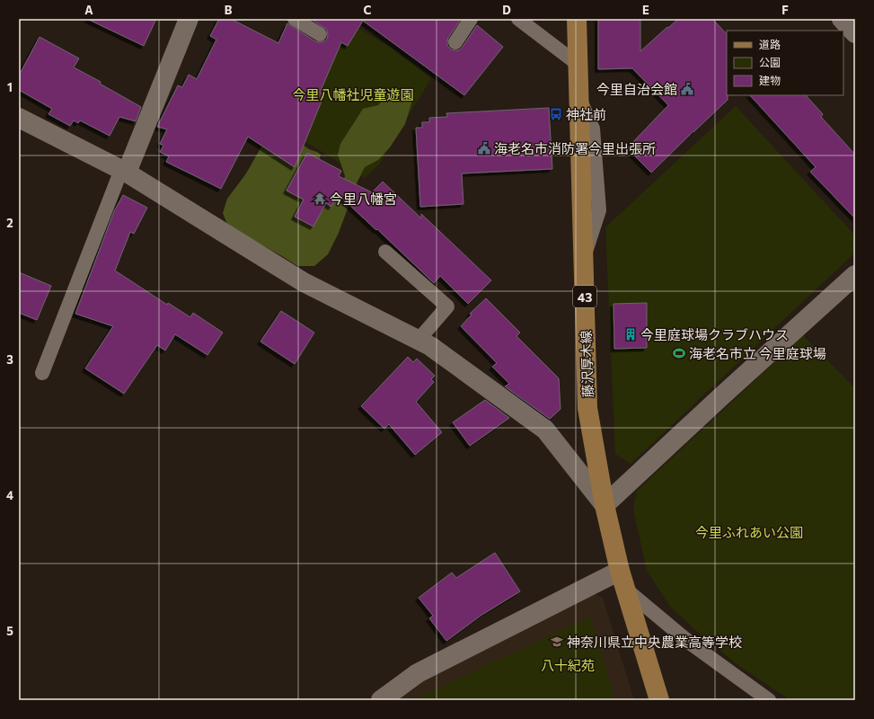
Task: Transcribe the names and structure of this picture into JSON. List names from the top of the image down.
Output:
{
  "streets": {
    "main road": ["43", "藤沢厚木線"]
  },
  "parks": ["今里八幡社児童遊園", "今里ふれあい公園", "八十紀苑"],
  "places": {
    "public building": ["今里自治会館", "海老名市消防署今里出張所"],
    "bus stop": ["神社前"],
    "temple": ["今里八幡宮"],
    "building": ["今里庭球場クラブハウス"],
    "sports": ["海老名市立 今里庭球場"],
    "school or university": ["神奈川県立中央農業高等学校"]
  },
  "legend": ["道路", "公園", "建物"],
  "grid": {
    "columns": [
      "A",
      "B",
      "C",
      "D",
      "E",
      "F"
    ],
    "rows": [
      "1",
      "2",
      "3",
      "4",
      "5"
    ]
  }
}
